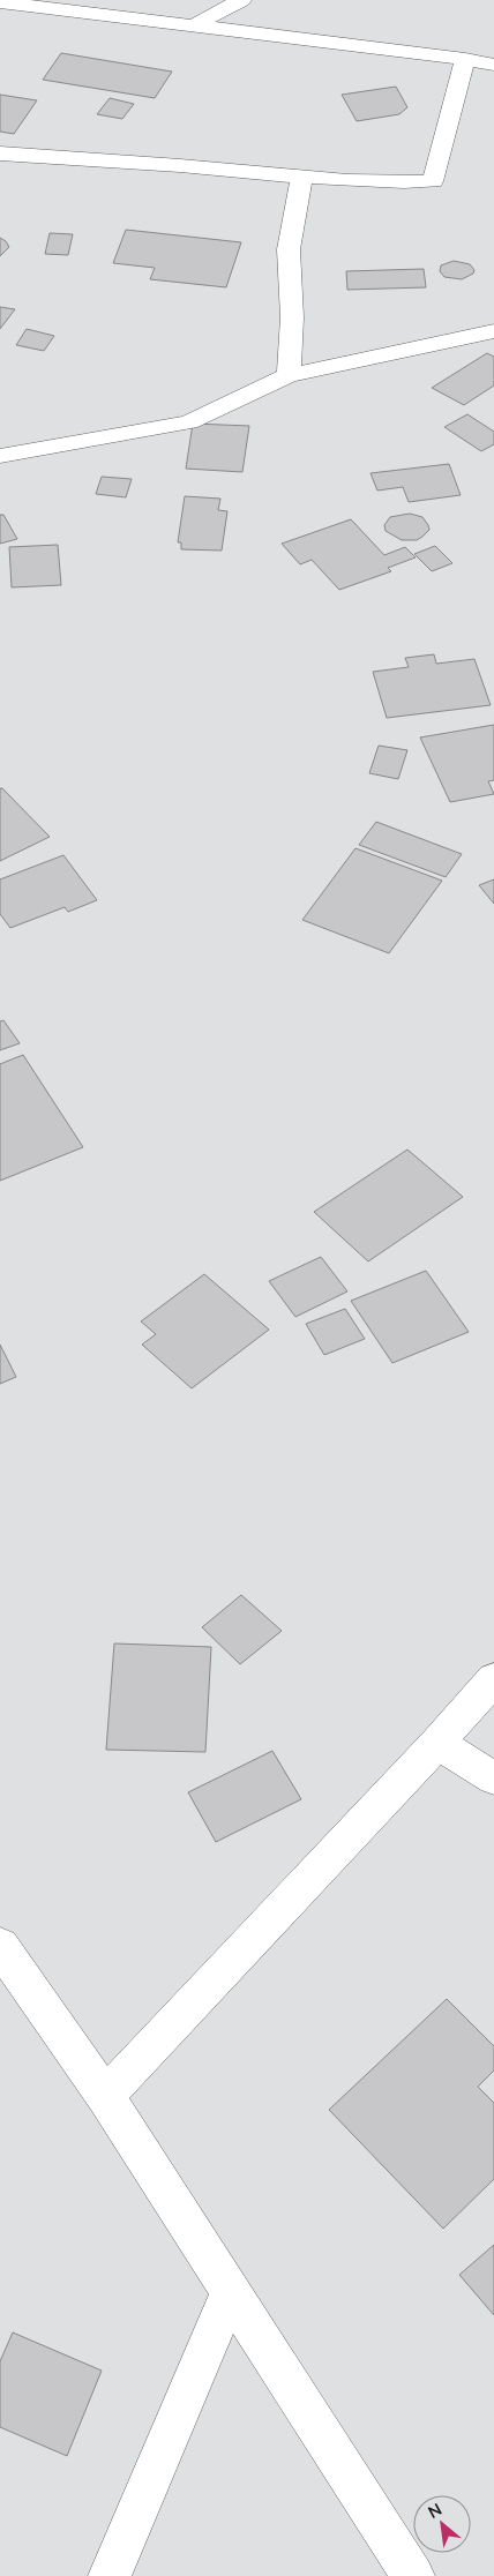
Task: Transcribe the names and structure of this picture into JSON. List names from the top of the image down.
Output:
{
  "north": "top left"
}
